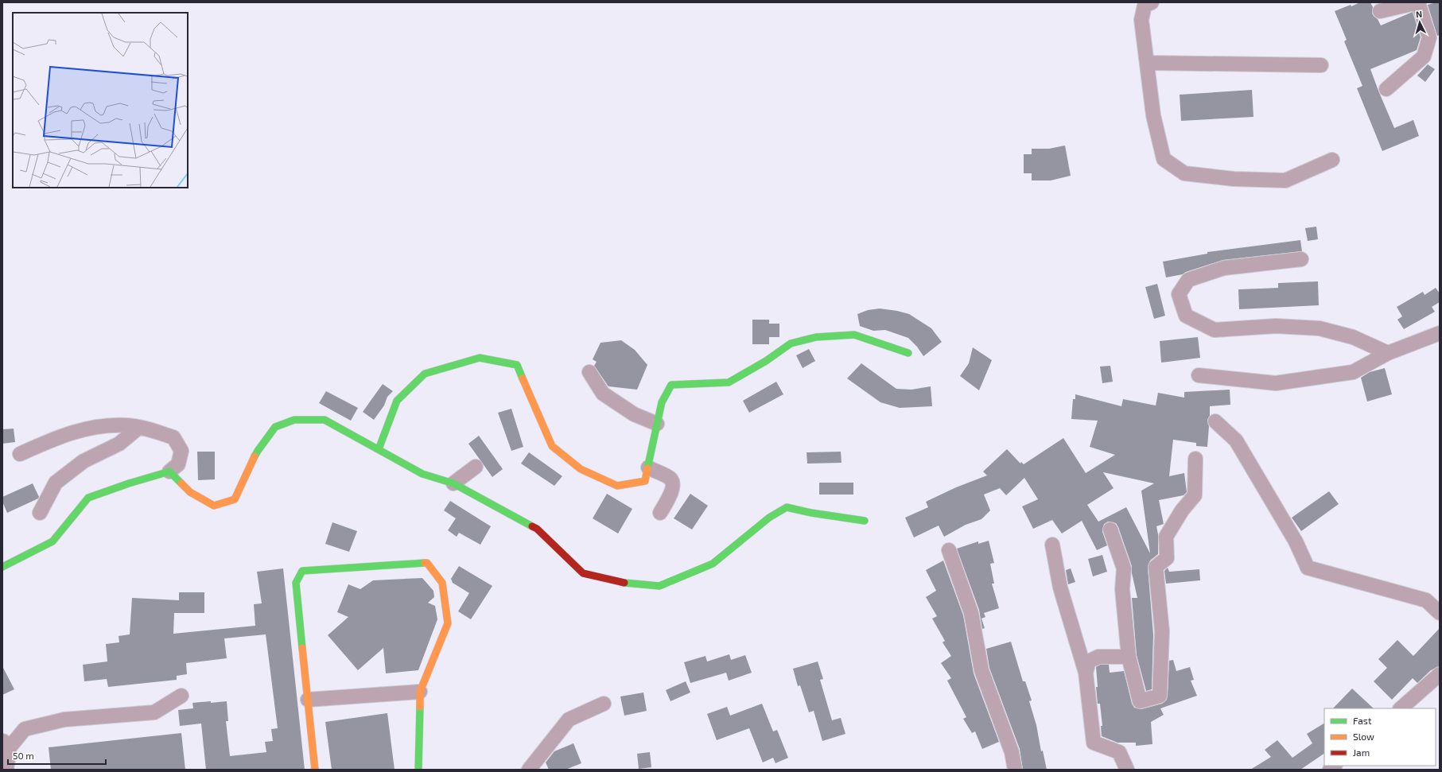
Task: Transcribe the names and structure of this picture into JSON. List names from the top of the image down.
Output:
{
  "legend": ["Fast", "Slow", "Jam"],
  "scale_bar": "50 m",
  "north": "top"
}
